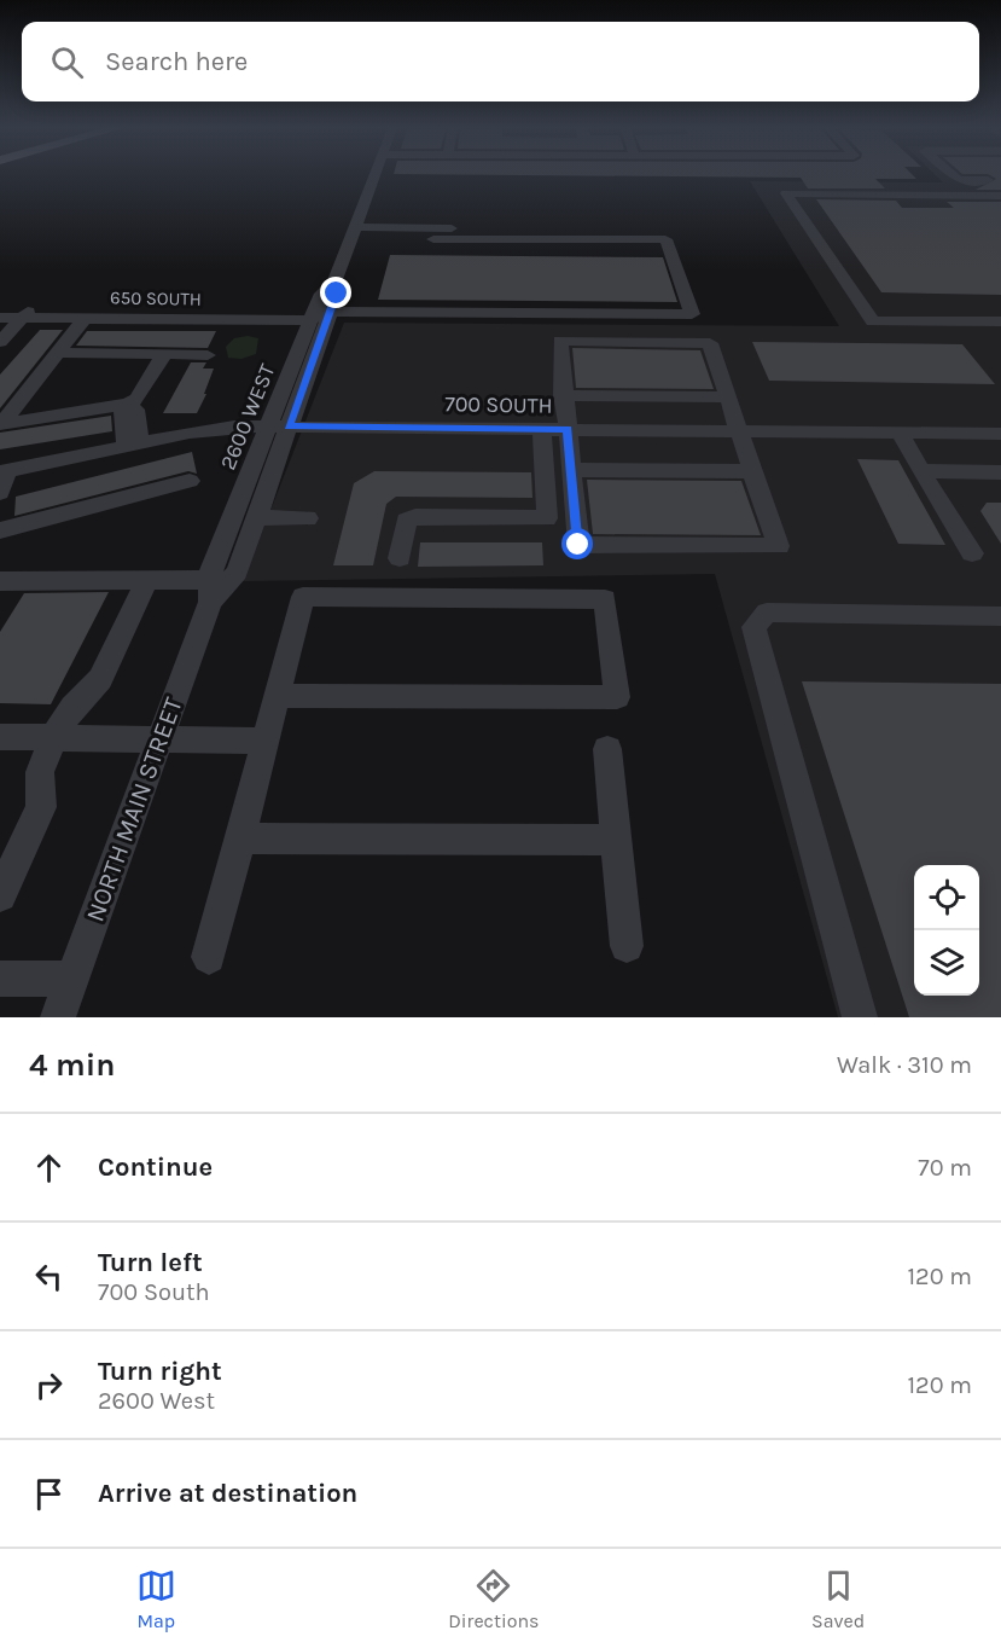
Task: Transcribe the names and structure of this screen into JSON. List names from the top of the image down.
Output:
{
  "streets": {
    "street": [
      "650 SOUTH",
      "700 SOUTH",
      "2600 WEST",
      "NORTH MAIN STREET"
    ]
  },
  "crossings": [
    ["650 SOUTH", "2600 WEST"],
    ["700 SOUTH", "2600 WEST"],
    ["2600 WEST", "NORTH MAIN STREET"]
  ],
  "page": {
    "search": "Search here",
    "heading": ["4 min", "Walk · 310 m"],
    "list": [
      ["Continue", "70 m"],
      ["Turn left", "700 South", "120 m"],
      ["Turn right", "2600 West", "120 m"],
      "Arrive at destination"
    ],
    "nav": ["Map", "Directions", "Saved"]
  }
}
